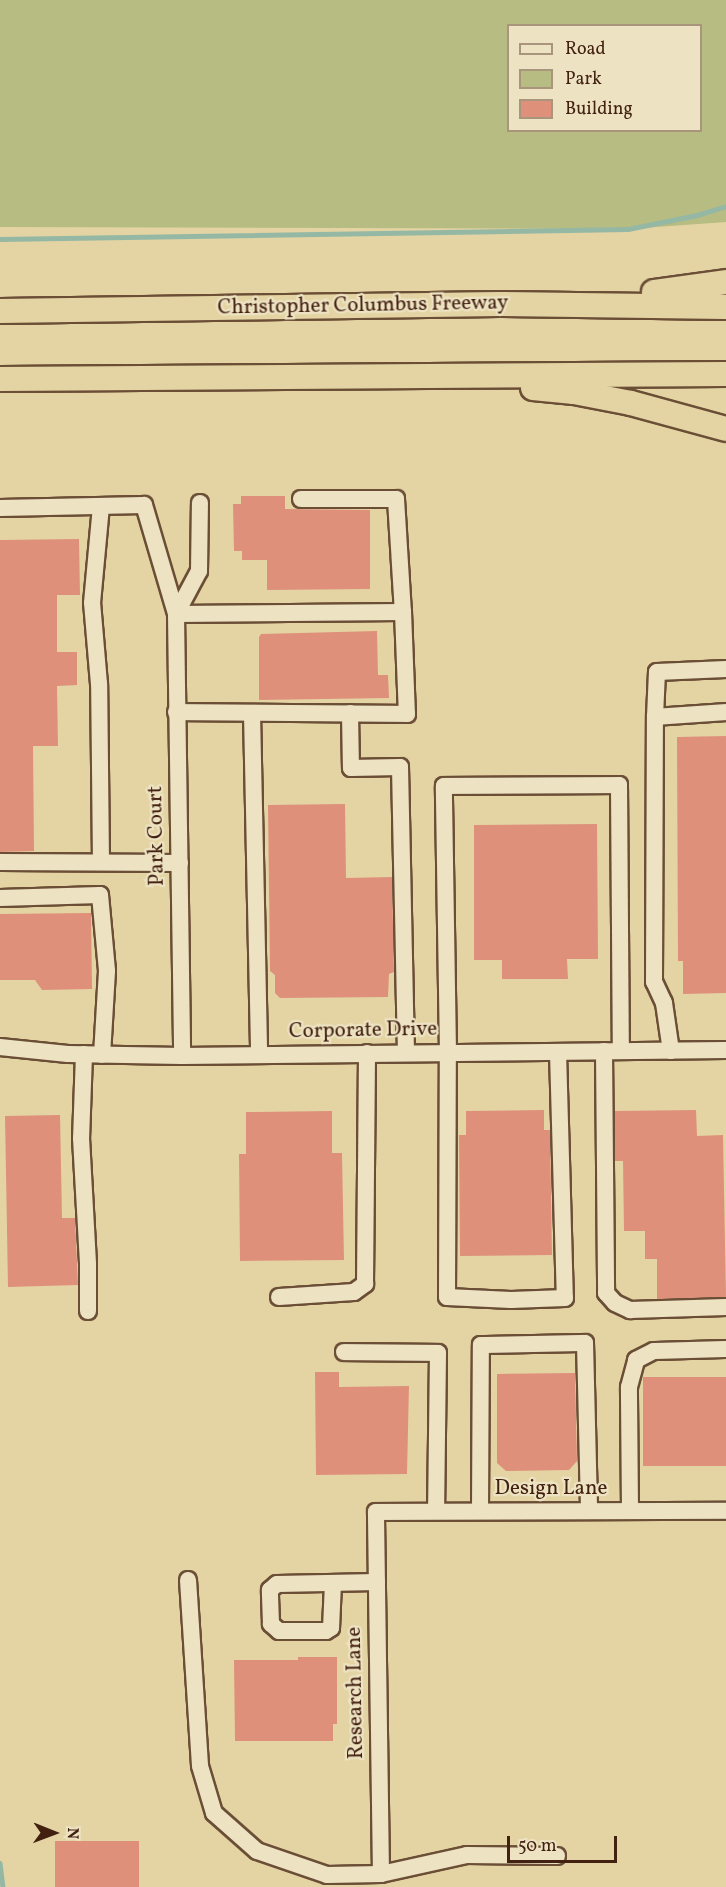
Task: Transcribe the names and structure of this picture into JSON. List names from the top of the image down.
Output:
{
  "streets": {
    "highway": ["Christopher Columbus Freeway"],
    "street": [
      "Park Court",
      "Corporate Drive",
      "Design Lane",
      "Research Lane"
    ]
  },
  "crossings": [
    ["Park Court", "Corporate Drive"],
    ["Design Lane", "Research Lane"]
  ],
  "legend": ["Road", "Park", "Building"],
  "scale_bar": "50 m",
  "north": "right"
}
